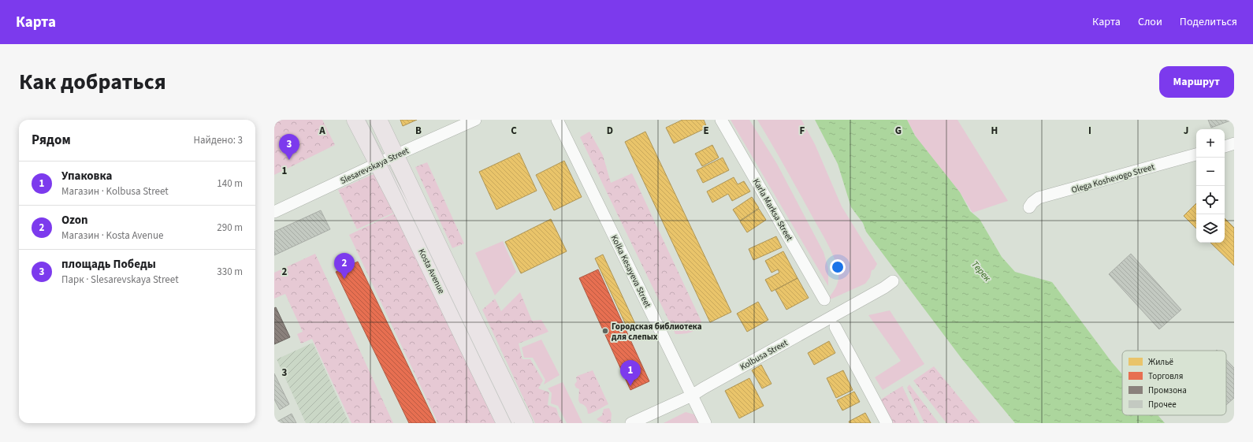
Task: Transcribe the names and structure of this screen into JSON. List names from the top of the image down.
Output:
{
  "streets": {
    "main road": ["Kosta Avenue"],
    "street": [
      "Slesarevskaya Street",
      "Olega Koshevogo Street",
      "Karla Marksa Street",
      "Kolka Kesayeva Street",
      "Kolbusa Street"
    ]
  },
  "crossings": [
    ["Slesarevskaya Street", "Kosta Avenue"],
    ["Kolka Kesayeva Street", "Kolbusa Street"]
  ],
  "water": ["Терек"],
  "places": ["Городская библиотека для слепых"],
  "legend": [
    "Жильё",
    "Торговля",
    "Промзона",
    "Прочее"
  ],
  "page": {
    "header": "Карта",
    "nav": ["Карта", "Слои", "Поделиться"],
    "title": "Как добраться",
    "buttons": "Маршрут",
    "heading": ["Рядом", "Найдено: 3"],
    "map_buttons": ["+", "−"],
    "pins": ["3", "2", "1"],
    "list": [
      {
        "mark": "1",
        "name": "Упаковка",
        "note": "Магазин · Kolbusa Street",
        "value": "140 m"
      },
      {
        "mark": "2",
        "name": "Ozon",
        "note": "Магазин · Kosta Avenue",
        "value": "290 m"
      },
      {
        "mark": "3",
        "name": "площадь Победы",
        "note": "Парк · Slesarevskaya Street",
        "value": "330 m"
      }
    ]
  },
  "grid": {
    "columns": [
      "A",
      "B",
      "C",
      "D",
      "E",
      "F",
      "G",
      "H",
      "I",
      "J"
    ],
    "rows": ["1", "2", "3"]
  }
}
